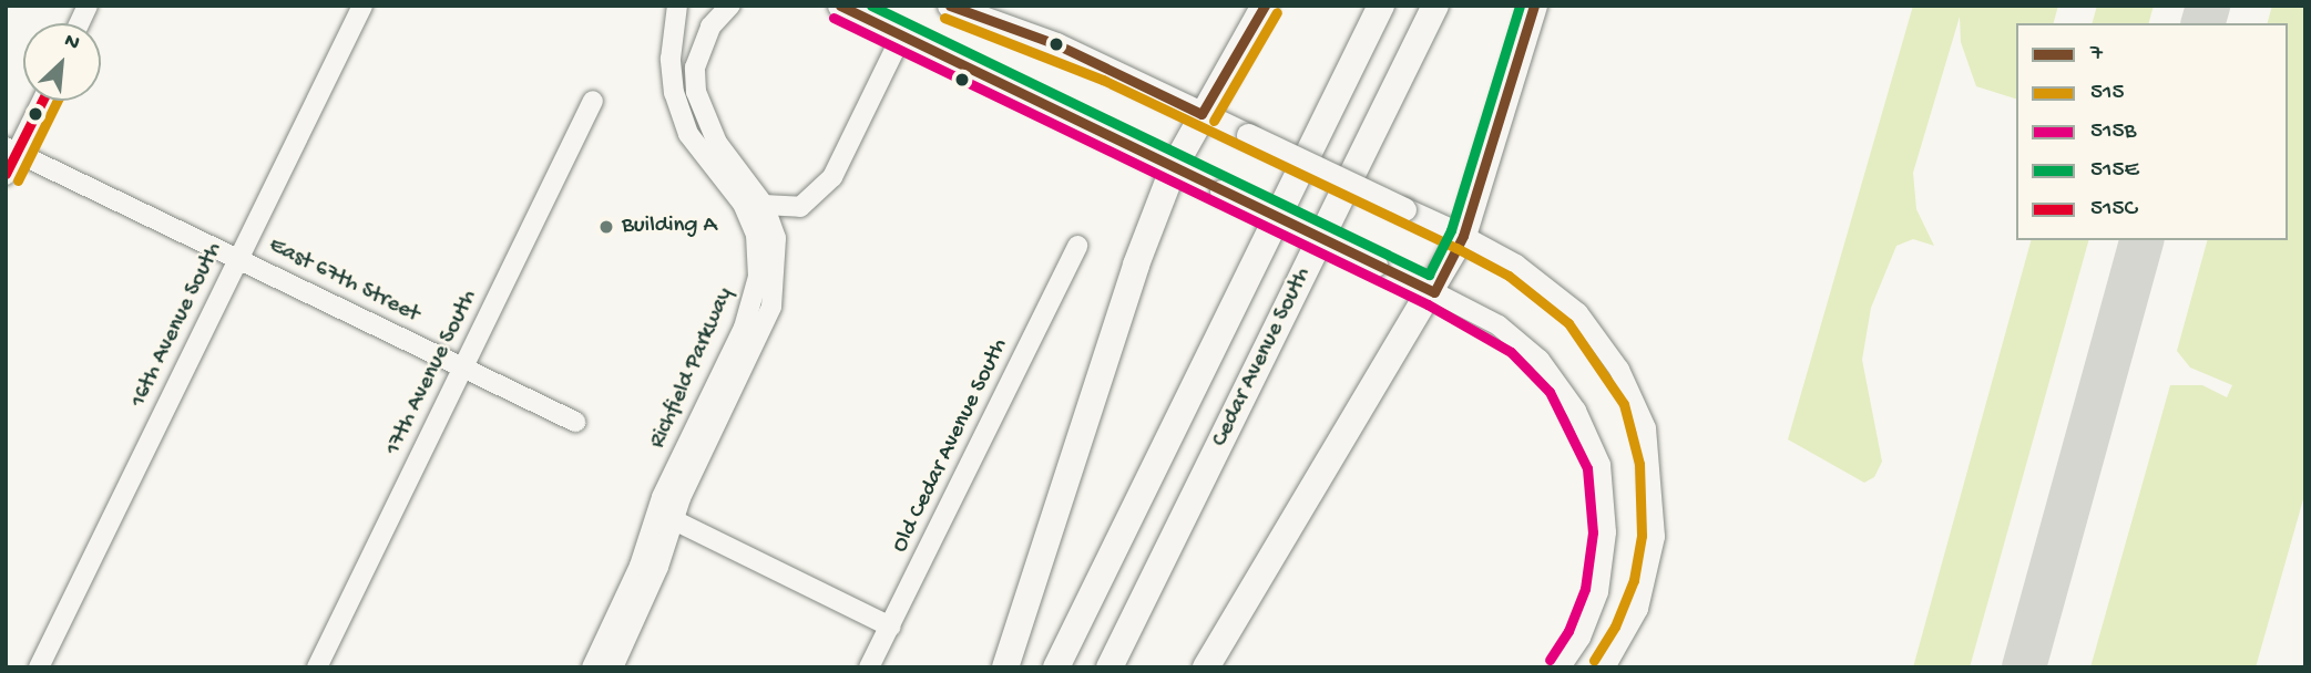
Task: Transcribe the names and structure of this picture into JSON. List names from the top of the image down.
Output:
{
  "streets": {
    "highway": ["Cedar Avenue South"],
    "street": [
      "East 67th Street",
      "16th Avenue South",
      "Richfield Parkway",
      "17th Avenue South",
      "Old Cedar Avenue South"
    ]
  },
  "crossings": [
    ["East 67th Street", "16th Avenue South"],
    ["East 67th Street", "17th Avenue South"]
  ],
  "places": ["Building A"],
  "lines": [
    "transit line 7",
    "transit line 515E",
    "transit line 515",
    "transit line 515B",
    "transit line 515C"
  ],
  "legend": [
    "7",
    "515",
    "515B",
    "515E",
    "515C"
  ],
  "north": "top right"
}
